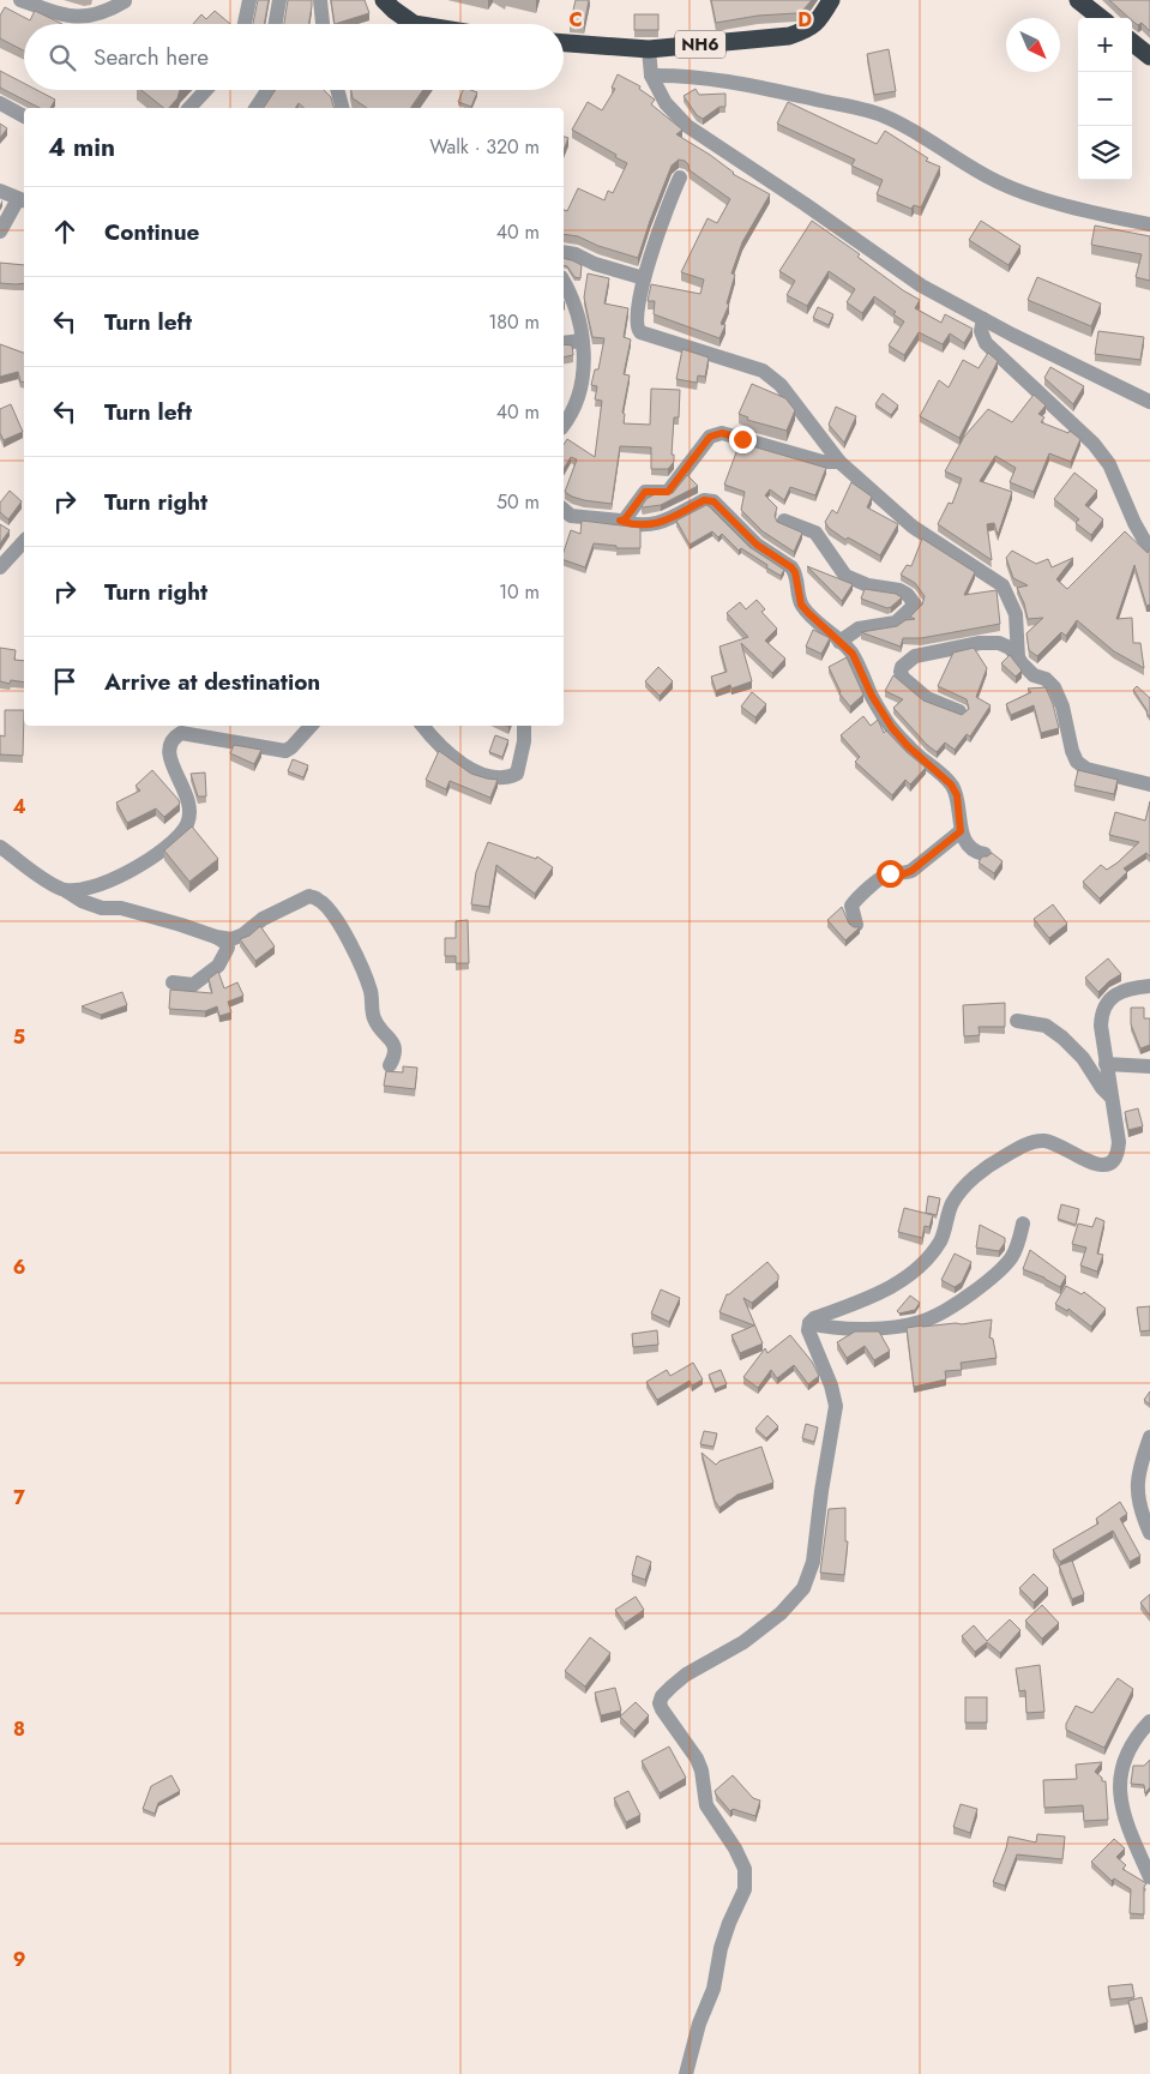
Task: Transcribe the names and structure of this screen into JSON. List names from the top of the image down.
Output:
{
  "streets": {
    "highway": ["NH6"]
  },
  "north": "bottom right",
  "page": {
    "map_buttons": ["+", "−"],
    "search": "Search here",
    "heading": ["4 min", "Walk · 320 m"],
    "list": [
      ["Continue", "40 m"],
      ["Turn left", "180 m"],
      ["Turn left", "40 m"],
      ["Turn right", "50 m"],
      ["Turn right", "10 m"],
      "Arrive at destination"
    ]
  },
  "grid": {
    "columns": ["C", "D"],
    "rows": [
      "4",
      "5",
      "6",
      "7",
      "8",
      "9"
    ]
  }
}
